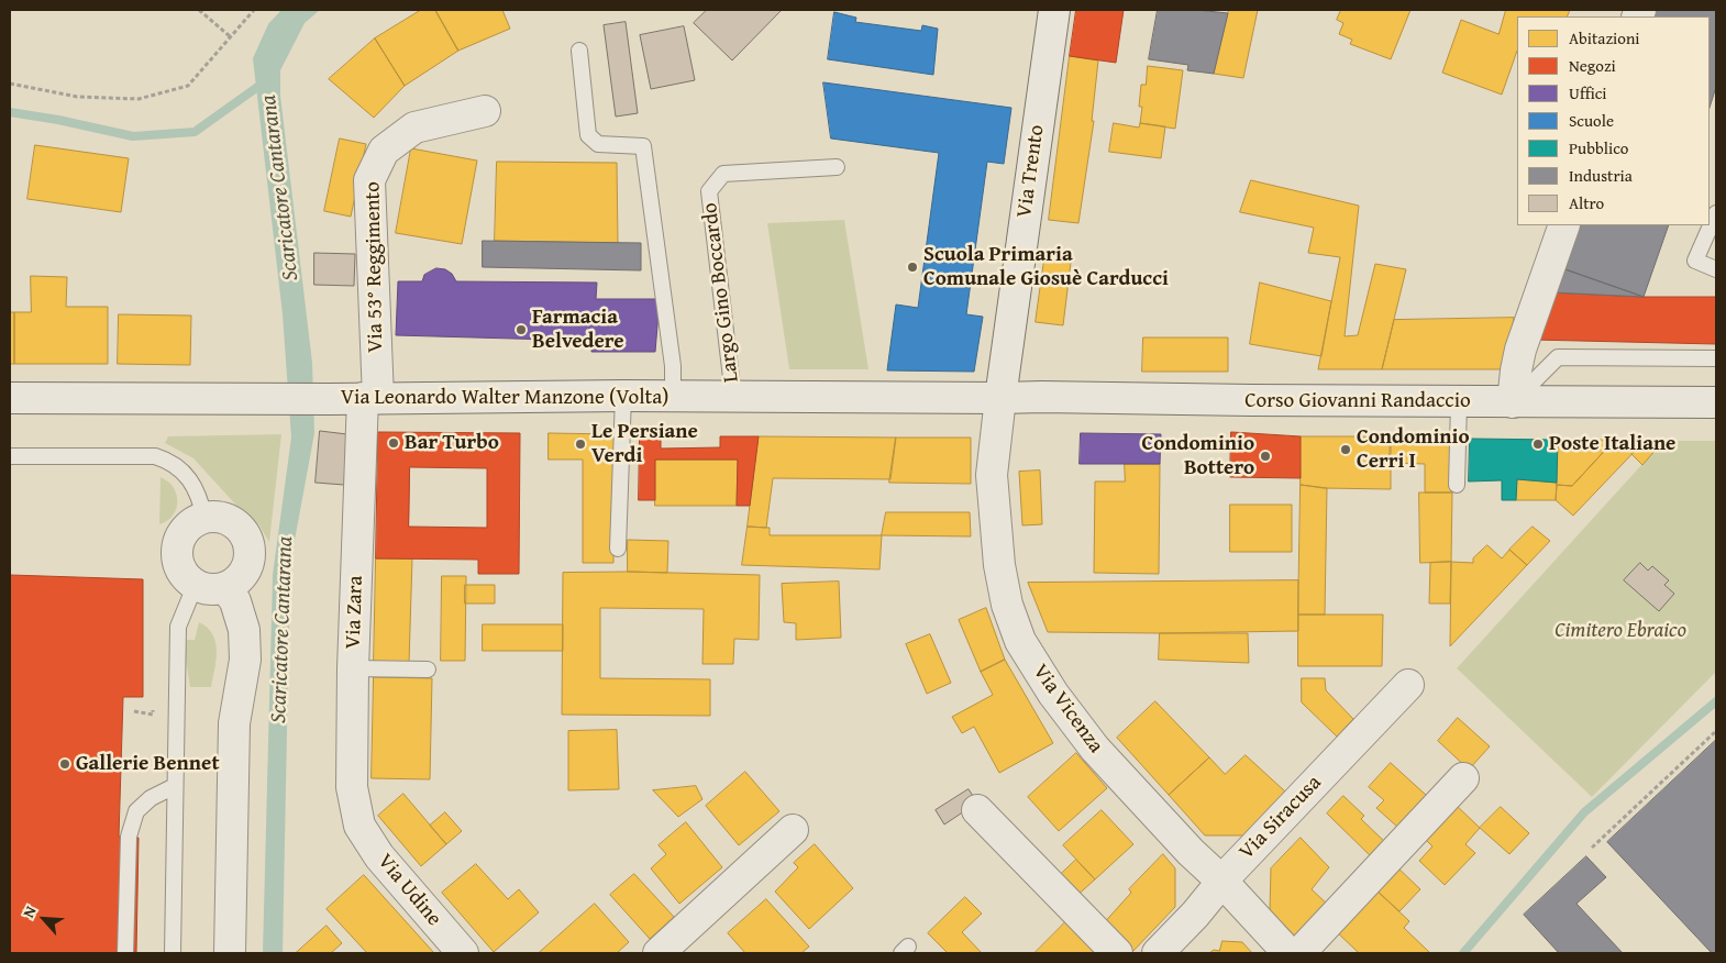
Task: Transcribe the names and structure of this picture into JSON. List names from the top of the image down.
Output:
{
  "streets": {
    "street": [
      "Via Trento",
      "Via 53° Reggimento",
      "Via Leonardo Walter Manzone (Volta)",
      "Corso Giovanni Randaccio",
      "Via Zara",
      "Via Vicenza",
      "Via Siracusa",
      "Via Udine"
    ],
    "lane": ["Largo Gino Boccardo"]
  },
  "crossings": [
    ["Via Trento", "Via Leonardo Walter Manzone (Volta)"],
    ["Via Trento", "Corso Giovanni Randaccio"],
    ["Via Trento", "Via Vicenza"],
    ["Via 53° Reggimento", "Via Leonardo Walter Manzone (Volta)"],
    ["Via 53° Reggimento", "Via Zara"],
    ["Largo Gino Boccardo", "Via Leonardo Walter Manzone (Volta)"],
    ["Via Leonardo Walter Manzone (Volta)", "Corso Giovanni Randaccio"],
    ["Via Leonardo Walter Manzone (Volta)", "Via Zara"],
    ["Via Leonardo Walter Manzone (Volta)", "Via Vicenza"],
    ["Corso Giovanni Randaccio", "Via Vicenza"],
    ["Via Zara", "Via Udine"],
    ["Via Vicenza", "Via Siracusa"]
  ],
  "water": ["Scaricatore Cantarana"],
  "parks": ["Cimitero Ebraico"],
  "places": [
    "Scuola Primaria Comunale Giosuè Carducci",
    "Farmacia Belvedere",
    "Bar Turbo",
    "Le Persiane Verdi",
    "Poste Italiane",
    "Condominio Cerri I",
    "Condominio Bottero",
    "Gallerie Bennet"
  ],
  "legend": [
    "Abitazioni",
    "Negozi",
    "Uffici",
    "Scuole",
    "Pubblico",
    "Industria",
    "Altro"
  ],
  "north": "top left"
}
